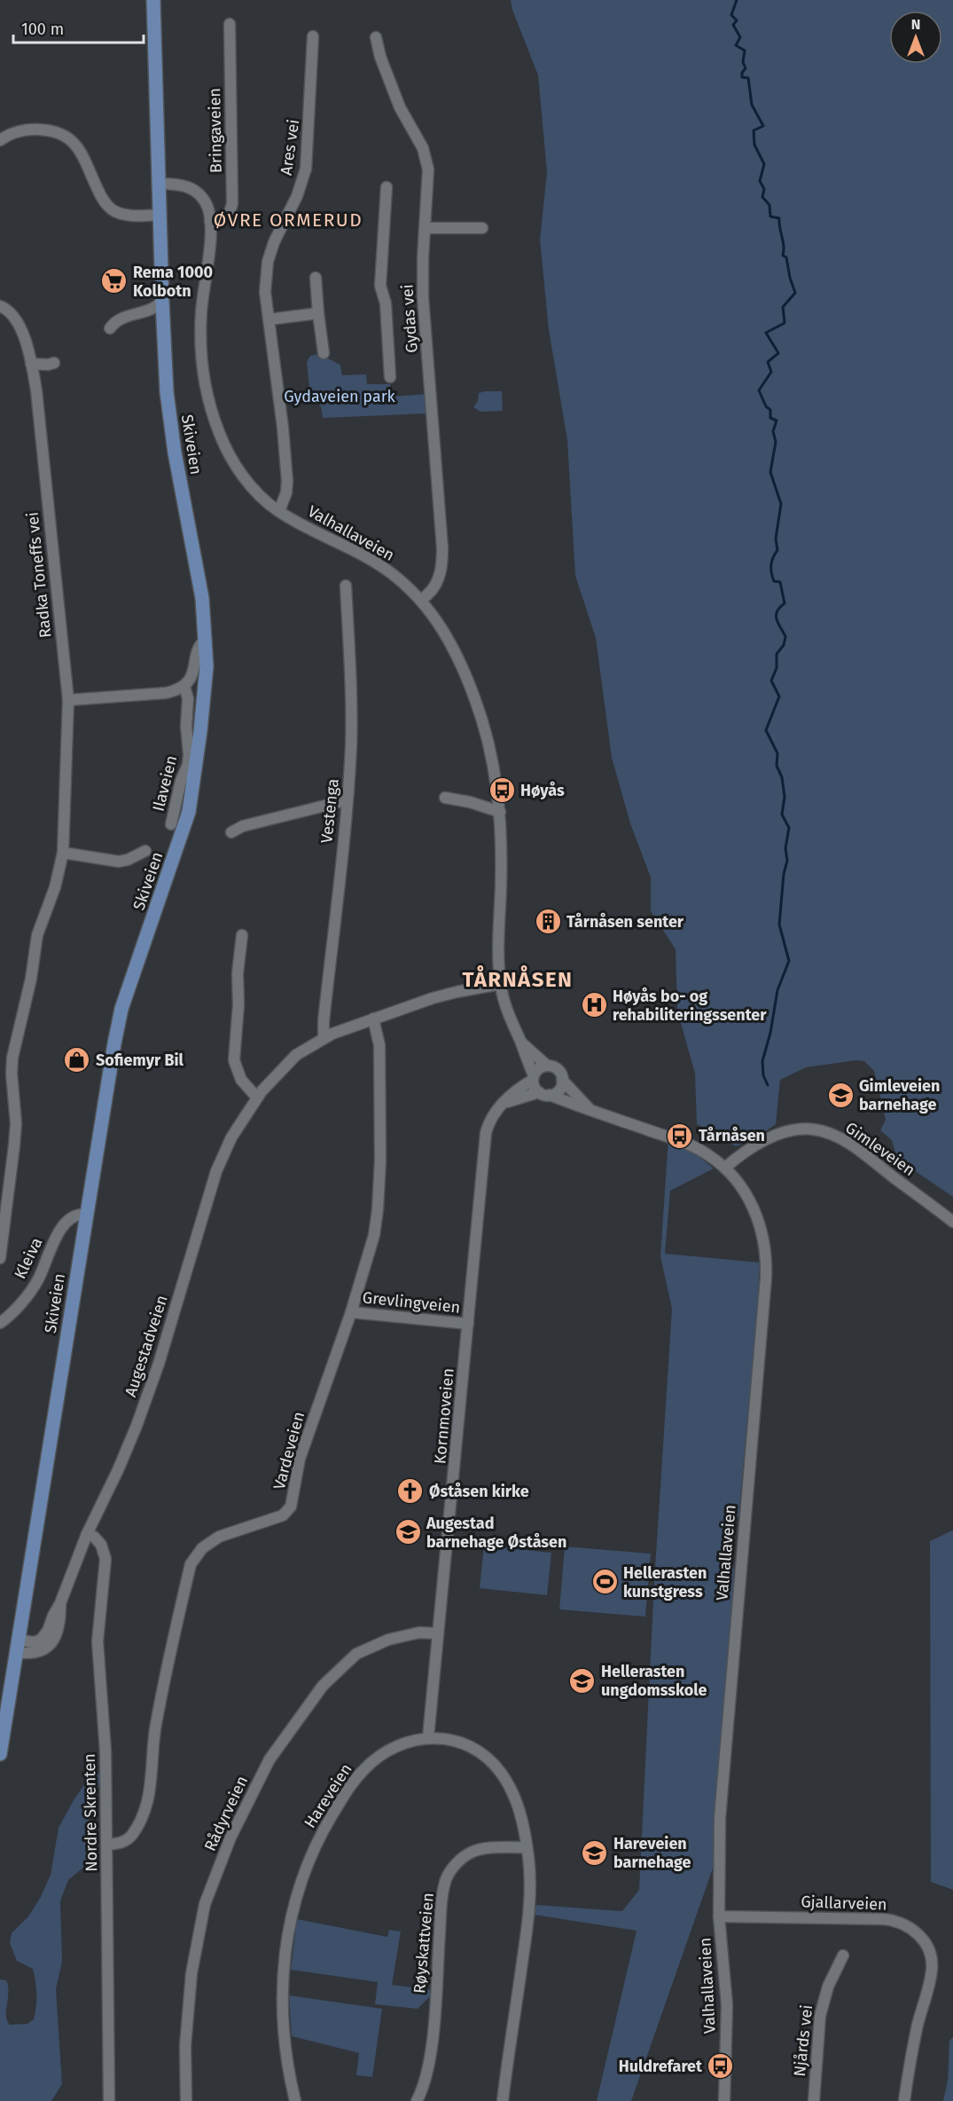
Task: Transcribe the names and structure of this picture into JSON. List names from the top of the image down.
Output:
{
  "streets": {
    "main road": ["Skiveien"],
    "street": [
      "Bringaveien",
      "Ares vei",
      "Gydas vei",
      "Valhallaveien",
      "Radka Toneffs vei",
      "Ilaveien",
      "Vestenga",
      "Gimleveien",
      "Kleiva",
      "Grevlingveien",
      "Augestadveien",
      "Kornmoveien",
      "Vardeveien",
      "Hareveien",
      "Nordre Skrenten",
      "Rådyrveien",
      "Gjallarveien",
      "Røyskattveien",
      "Njårds vei"
    ]
  },
  "crossings": [
    ["Bringaveien", "Valhallaveien"],
    ["Ares vei", "Valhallaveien"],
    ["Gydas vei", "Valhallaveien"],
    ["Skiveien", "Valhallaveien"],
    ["Skiveien", "Ilaveien"],
    ["Skiveien", "Kleiva"],
    ["Skiveien", "Augestadveien"],
    ["Valhallaveien", "Gimleveien"],
    ["Valhallaveien", "Augestadveien"],
    ["Valhallaveien", "Kornmoveien"],
    ["Valhallaveien", "Gjallarveien"],
    ["Vestenga", "Augestadveien"],
    ["Grevlingveien", "Kornmoveien"],
    ["Grevlingveien", "Vardeveien"],
    ["Augestadveien", "Vardeveien"],
    ["Augestadveien", "Nordre Skrenten"],
    ["Kornmoveien", "Hareveien"],
    ["Kornmoveien", "Rådyrveien"],
    ["Vardeveien", "Nordre Skrenten"],
    ["Hareveien", "Røyskattveien"]
  ],
  "districts": ["ØVRE ORMERUD", "TÅRNÅSEN"],
  "parks": ["Gydaveien park"],
  "places": {
    "supermarket": ["Rema 1000 Kolbotn"],
    "bus stop": ["Høyås", "Tårnåsen", "Huldrefaret"],
    "building": ["Tårnåsen senter"],
    "hospital": ["Høyås bo- og rehabiliteringssenter"],
    "shop": ["Sofiemyr Bil"],
    "school or university": [
      "Gimleveien barnehage",
      "Augestad barnehage Øståsen",
      "Hellerasten ungdomsskole",
      "Hareveien barnehage"
    ],
    "church": ["Øståsen kirke"],
    "sports": ["Hellerasten kunstgress"]
  },
  "scale_bar": "100 m",
  "north": "top"
}
